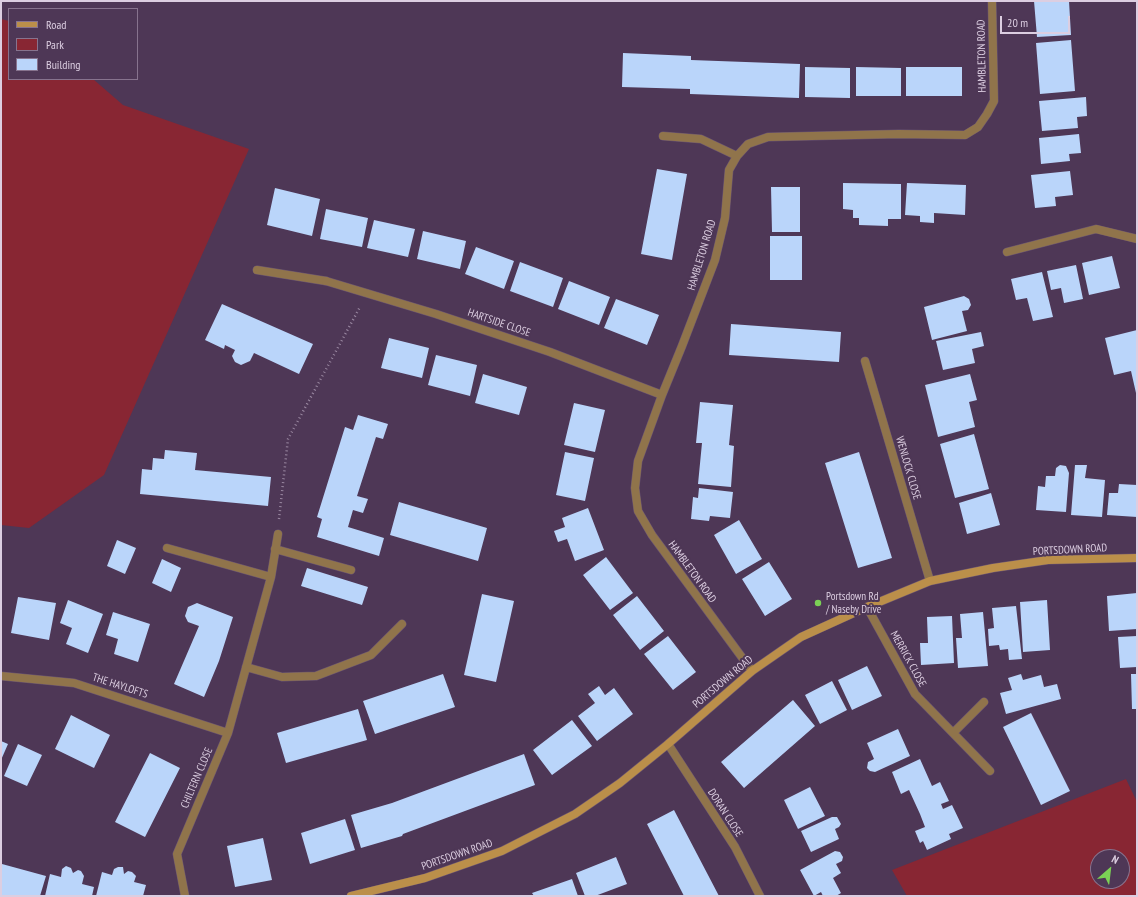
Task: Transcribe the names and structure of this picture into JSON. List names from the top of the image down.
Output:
{
  "streets": {
    "street": [
      "HAMBLETON ROAD",
      "HARTSIDE CLOSE",
      "WENLOCK CLOSE",
      "PORTSDOWN ROAD",
      "MERRICK CLOSE",
      "THE HAYLOFTS",
      "CHILTERN CLOSE",
      "DORAN CLOSE"
    ]
  },
  "crossings": [
    ["HAMBLETON ROAD", "HARTSIDE CLOSE"],
    ["HAMBLETON ROAD", "PORTSDOWN ROAD"],
    ["WENLOCK CLOSE", "PORTSDOWN ROAD"],
    ["PORTSDOWN ROAD", "MERRICK CLOSE"],
    ["PORTSDOWN ROAD", "DORAN CLOSE"],
    ["THE HAYLOFTS", "CHILTERN CLOSE"]
  ],
  "places": ["Portsdown Rd / Naseby Drive"],
  "legend": ["Road", "Park", "Building"],
  "scale_bar": "20 m",
  "north": "top right"
}
